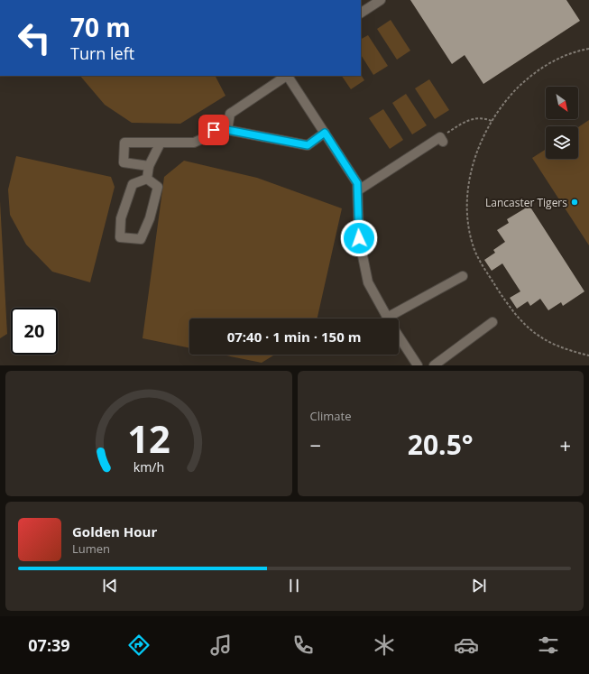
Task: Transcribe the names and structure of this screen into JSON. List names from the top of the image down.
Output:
{
  "places": ["Lancaster Tigers"],
  "north": "bottom right",
  "page": {
    "turn": ["70 m", "Turn left"],
    "limit": "20",
    "trip": "07:40 · 1 min · 150 m",
    "tile": "Climate",
    "heat": ["−", "20.5°", "+"],
    "song": ["Golden Hour", "Lumen"],
    "tabs": "07:39",
    "gauge": ["12", "km/h"]
  }
}
